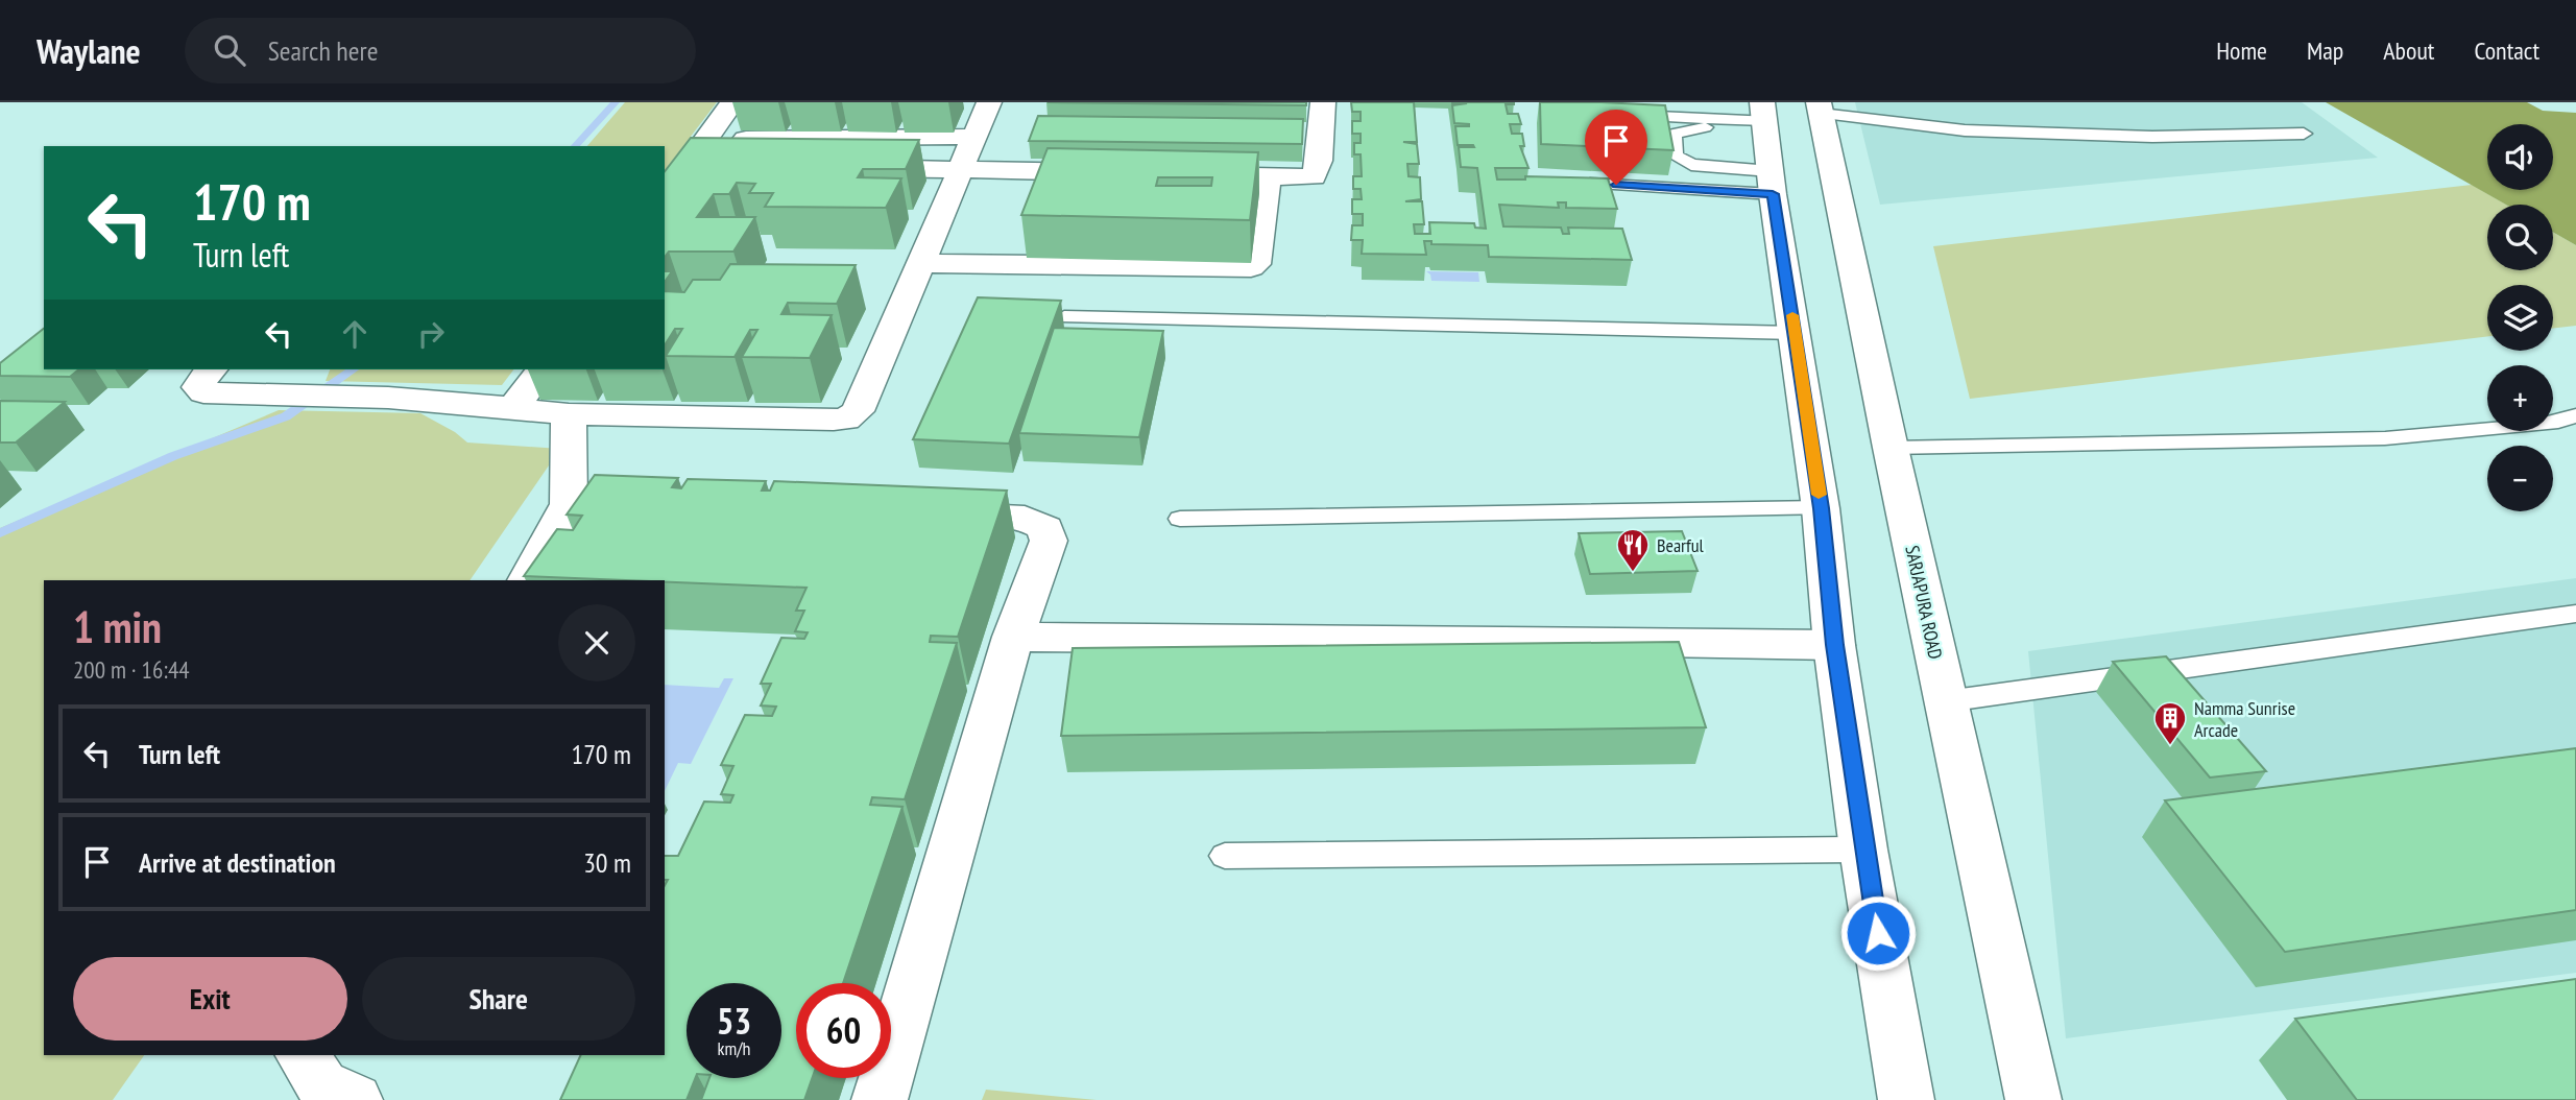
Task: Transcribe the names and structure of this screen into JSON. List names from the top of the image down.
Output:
{
  "streets": {
    "street": ["SARJAPURA ROAD"]
  },
  "places": {
    "restaurant": ["Bearful"],
    "building": ["Namma Sunrise Arcade"]
  },
  "page": {
    "header": "Waylane",
    "search": "Search here",
    "nav": [
      "Home",
      "Map",
      "About",
      "Contact"
    ],
    "map_buttons": ["+", "−"],
    "turn": ["170 m", "Turn left"],
    "heading": ["1 min", "200 m · 16:44"],
    "list": [
      {
        "name": "Turn left",
        "value": "170 m"
      },
      {
        "name": "Arrive at destination",
        "value": "30 m"
      }
    ],
    "buttons": ["Exit", "Share"],
    "speed": "53 km/h",
    "limit": "60"
  }
}
